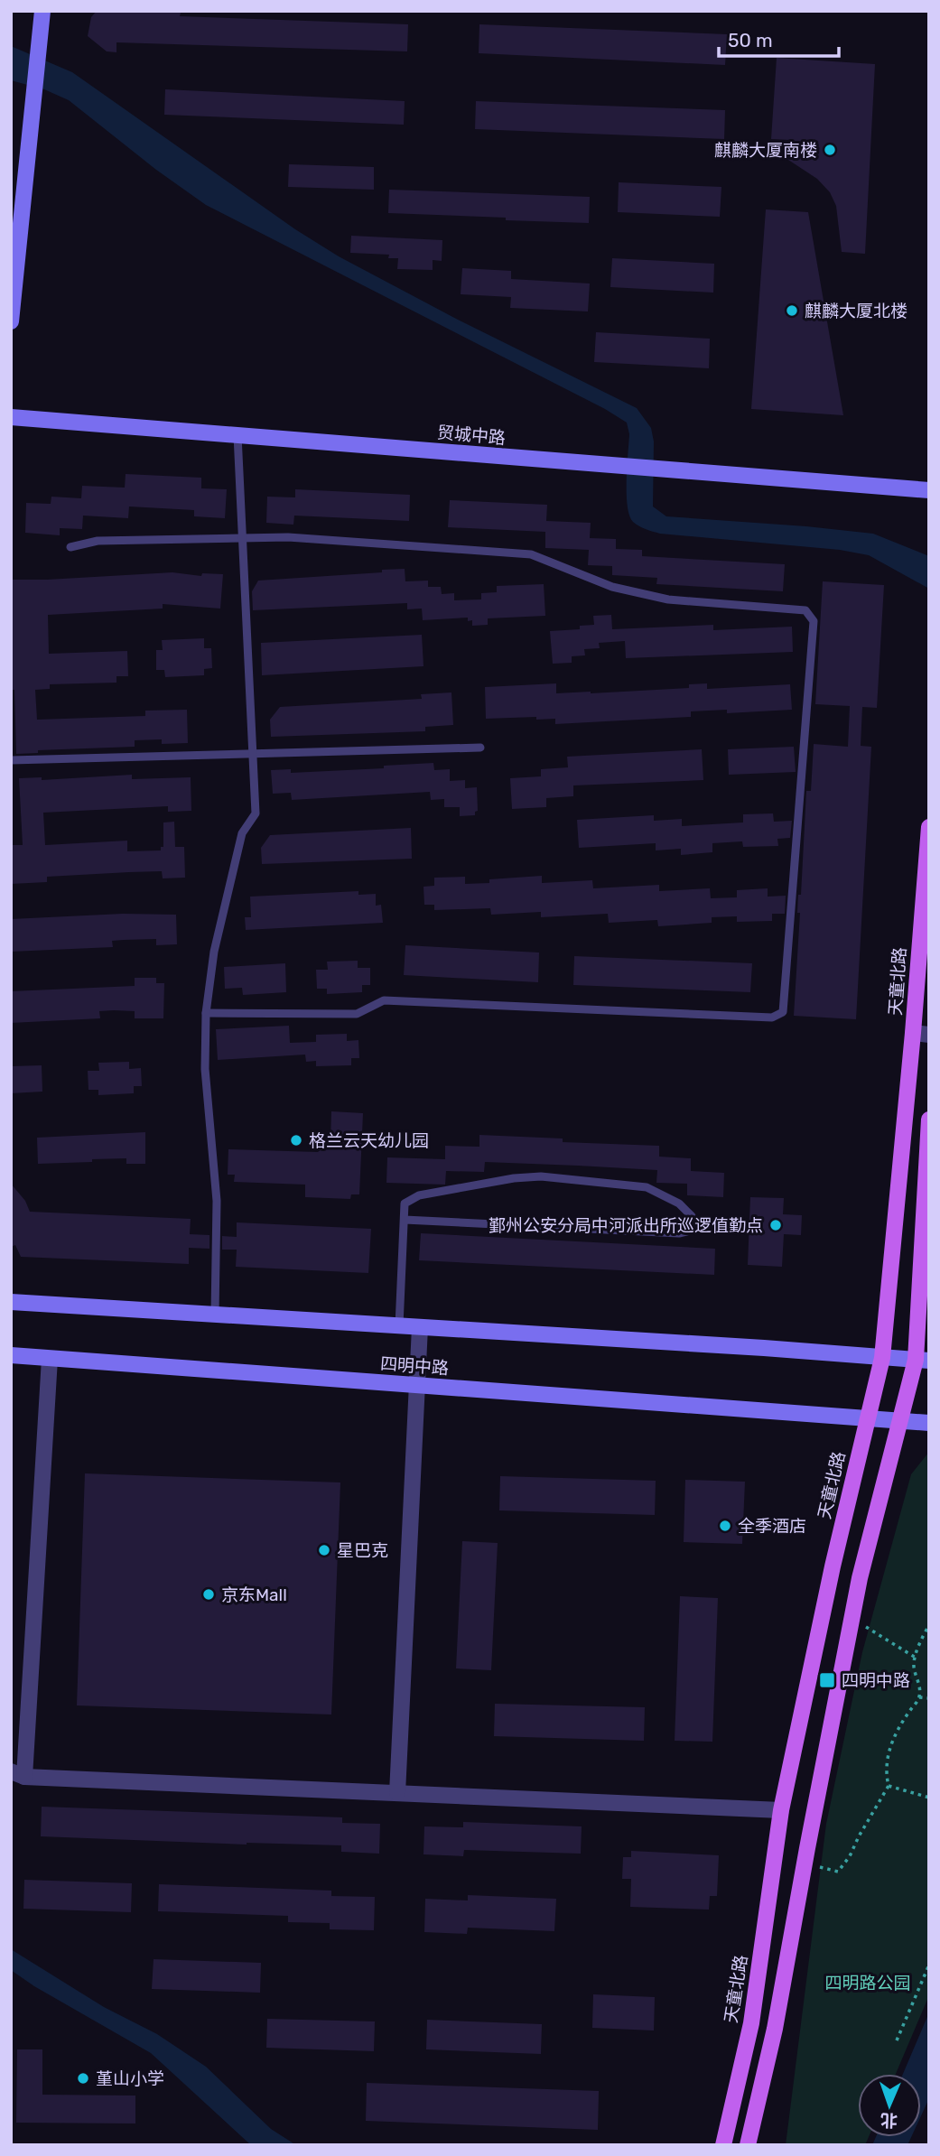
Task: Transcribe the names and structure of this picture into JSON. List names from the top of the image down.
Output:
{
  "streets": {
    "main road": ["贸城中路", "天童北路", "四明中路"]
  },
  "crossings": [
    ["天童北路", "四明中路"]
  ],
  "parks": ["四明路公园"],
  "places": {
    "other": [
      "麒麟大厦南楼",
      "麒麟大厦北楼",
      "格兰云天幼儿园",
      "鄞州公安分局中河派出所巡逻值勤点",
      "全季酒店",
      "星巴克",
      "京东Mall",
      "堇山小学"
    ],
    "transit": ["四明中路"]
  },
  "scale_bar": "50 m",
  "north": "bottom"
}
